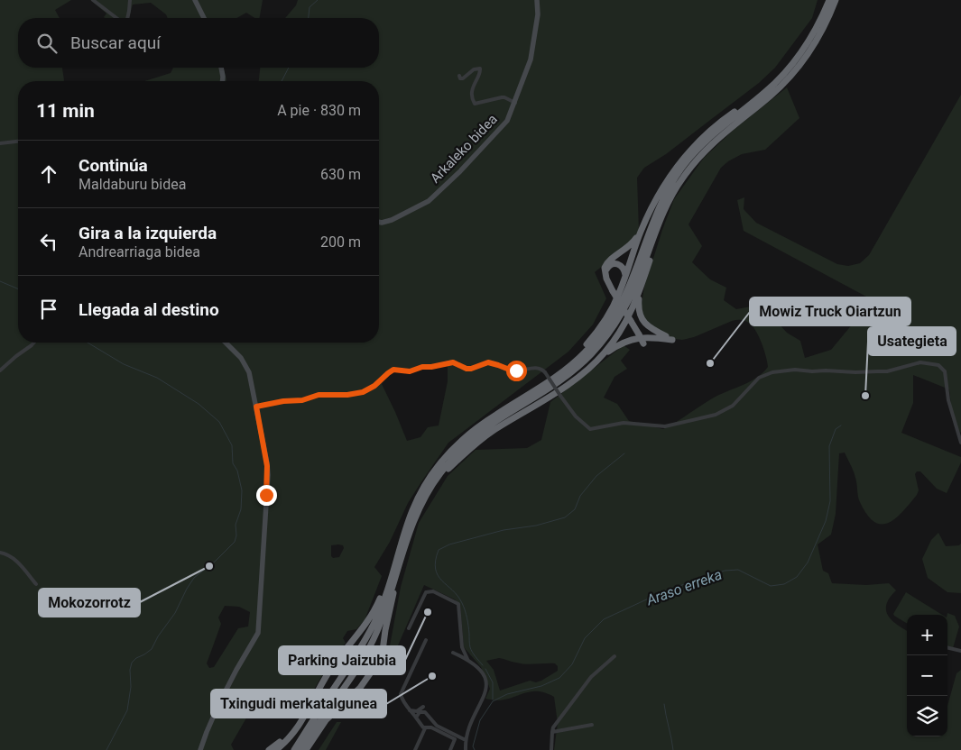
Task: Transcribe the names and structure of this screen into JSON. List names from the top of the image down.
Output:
{
  "streets": {
    "main road": ["Arkaleko bidea"]
  },
  "water": ["Araso erreka"],
  "places": [
    "Mowiz Truck Oiartzun",
    "Usategieta",
    "Mokozorrotz",
    "Parking Jaizubia",
    "Txingudi merkatalgunea"
  ],
  "page": {
    "search": "Buscar aquí",
    "heading": ["11 min", "A pie · 830 m"],
    "list": [
      ["Continúa", "Maldaburu bidea", "630 m"],
      ["Gira a la izquierda", "Andrearriaga bidea", "200 m"],
      "Llegada al destino"
    ],
    "map_buttons": ["+", "−"]
  }
}
